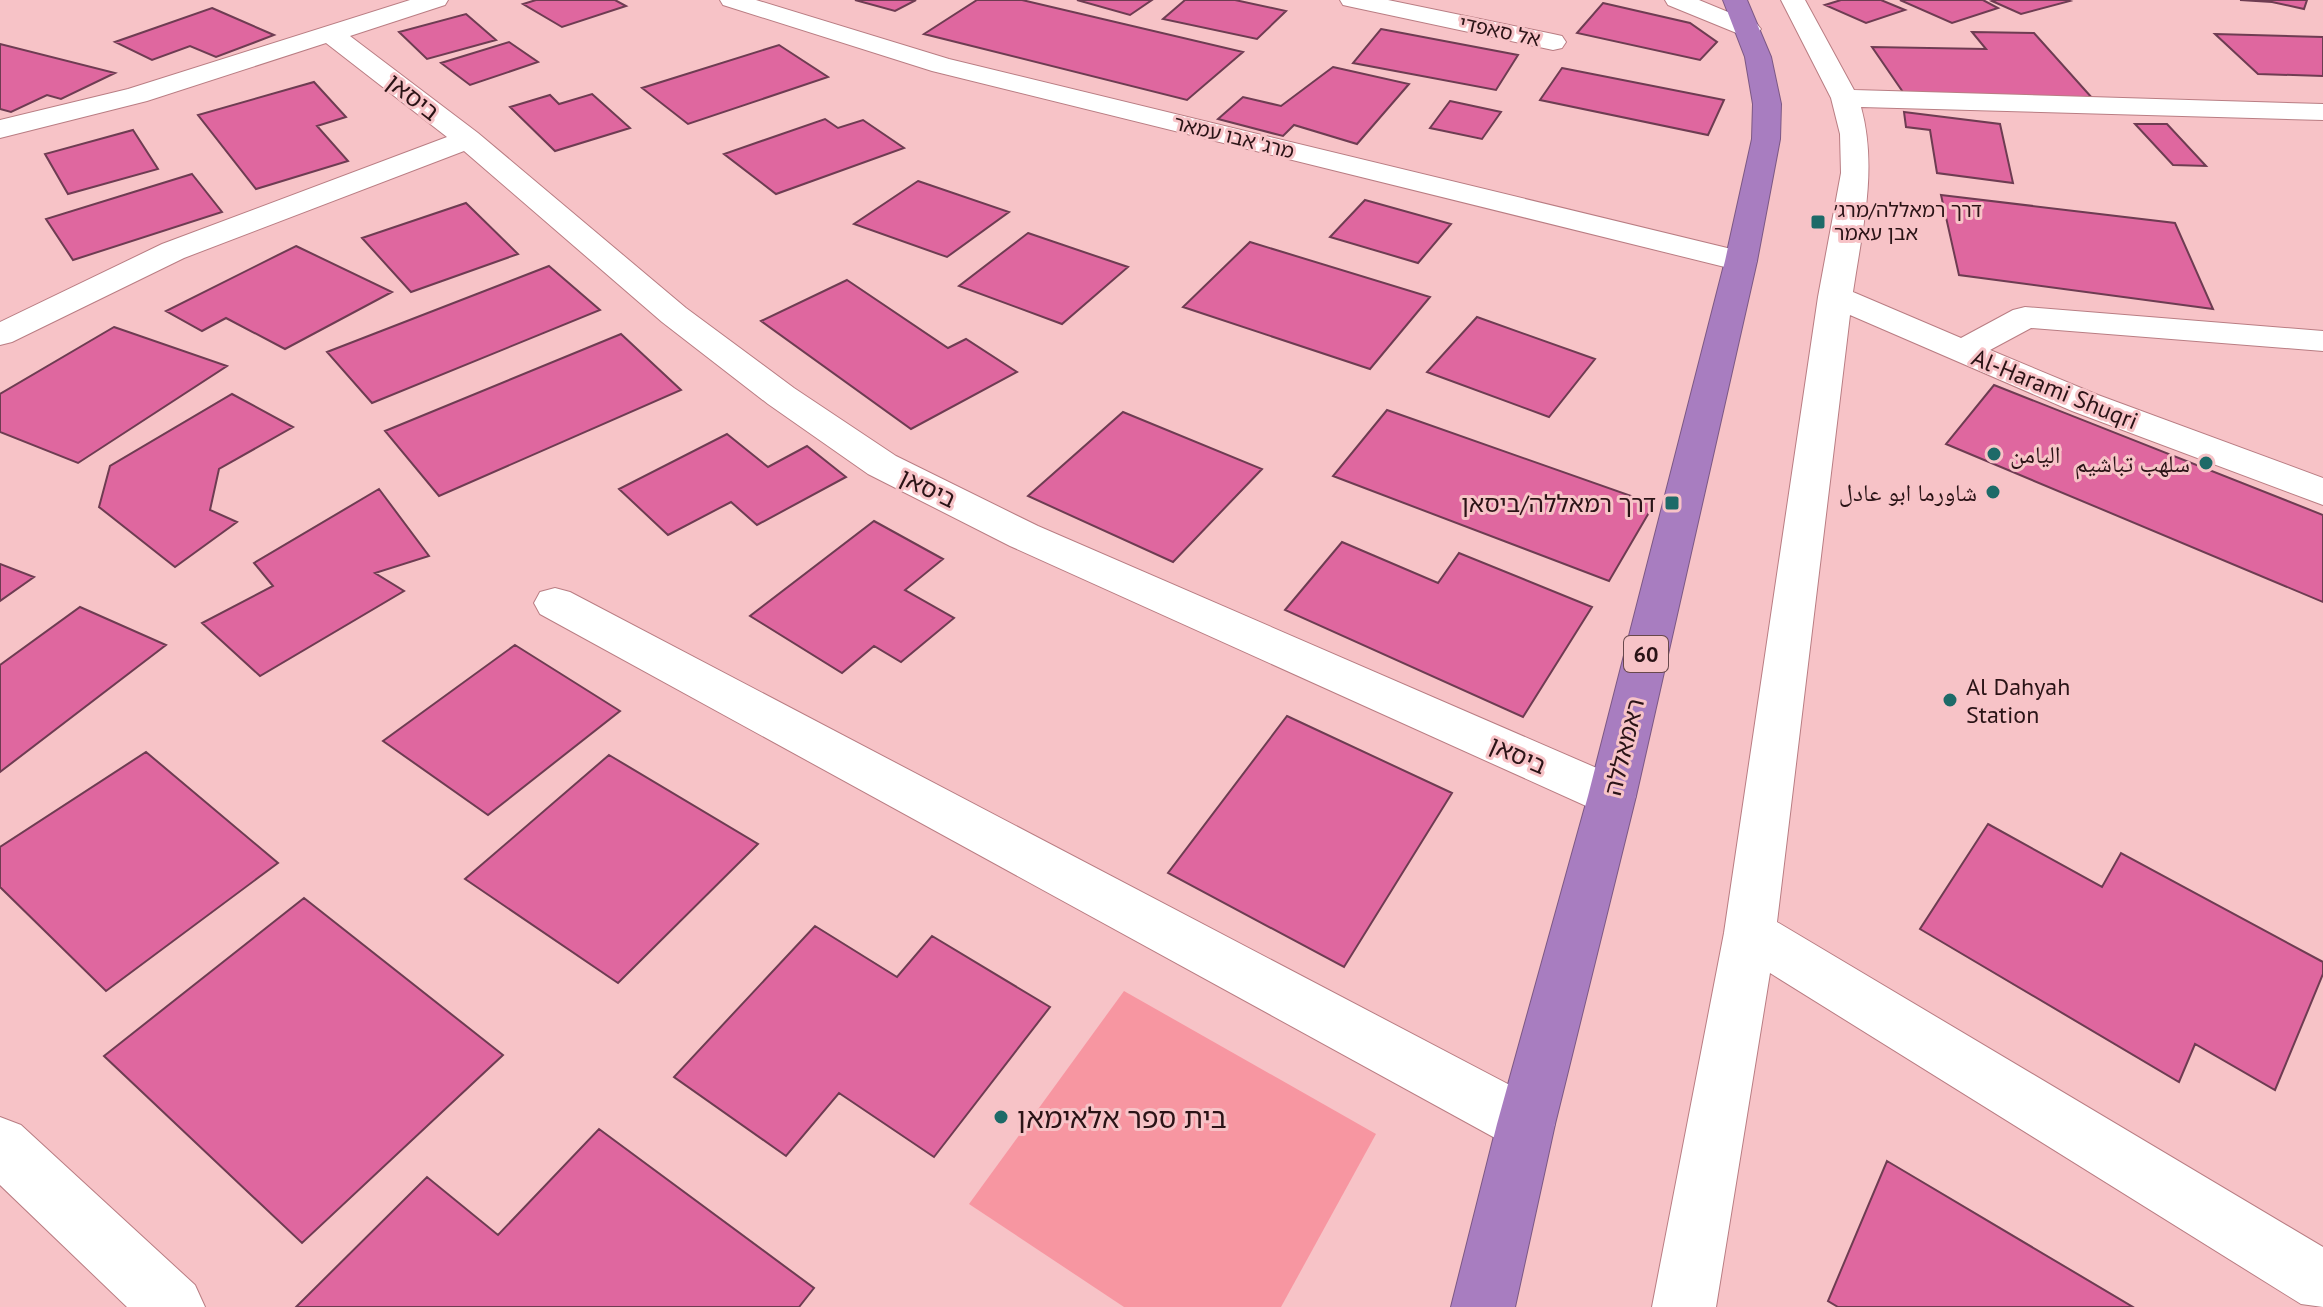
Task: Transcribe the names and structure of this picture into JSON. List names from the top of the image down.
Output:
{
  "streets": {
    "highway": ["60", "ראמאללה"],
    "street": [
      "אל סאפדי",
      "ביסאן",
      "מרג' אבו עמאר",
      "Al-Harami Shuqri"
    ]
  },
  "crossings": [
    ["ביסאן", "ראמאללה"],
    ["מרג' אבו עמאר", "ראמאללה"]
  ],
  "places": {
    "transit": ["דרך רמאללה/מרג׳ אבן עאמר", "דרך רמאללה/ביסאן"],
    "other": [
      "اليامن",
      "سلهب تباشيم",
      "شاورما ابو عادل",
      "Al Dahyah Station",
      "בית ספר אלאימאן"
    ]
  }
}
